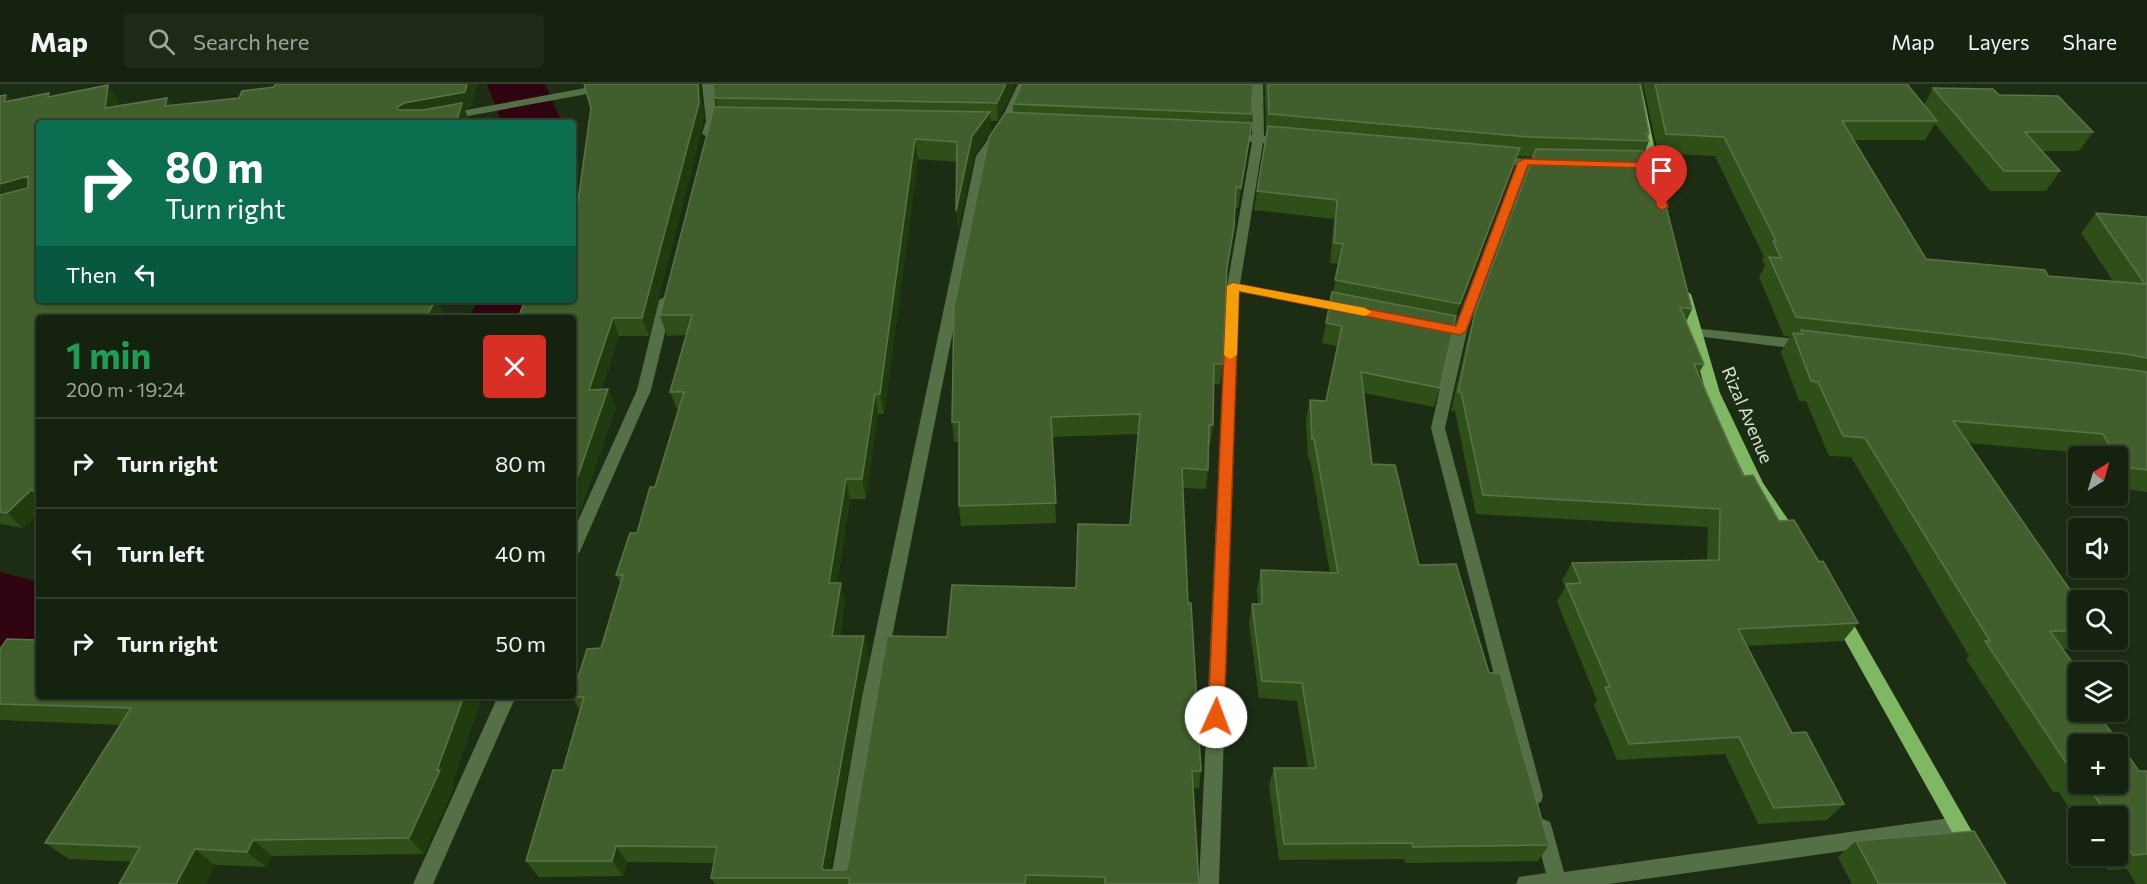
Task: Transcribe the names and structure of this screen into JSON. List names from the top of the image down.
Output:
{
  "streets": {
    "main road": ["Rizal Avenue"]
  },
  "north": "top right",
  "page": {
    "header": "Map",
    "search": "Search here",
    "nav": ["Map", "Layers", "Share"],
    "turn": ["80 m", "Turn right"],
    "then": "Then",
    "heading": ["1 min", "200 m · 19:24"],
    "list": [
      {
        "name": "Turn right",
        "value": "80 m"
      },
      {
        "name": "Turn left",
        "value": "40 m"
      },
      {
        "name": "Turn right",
        "value": "50 m"
      }
    ],
    "map_buttons": ["+", "−"]
  }
}
